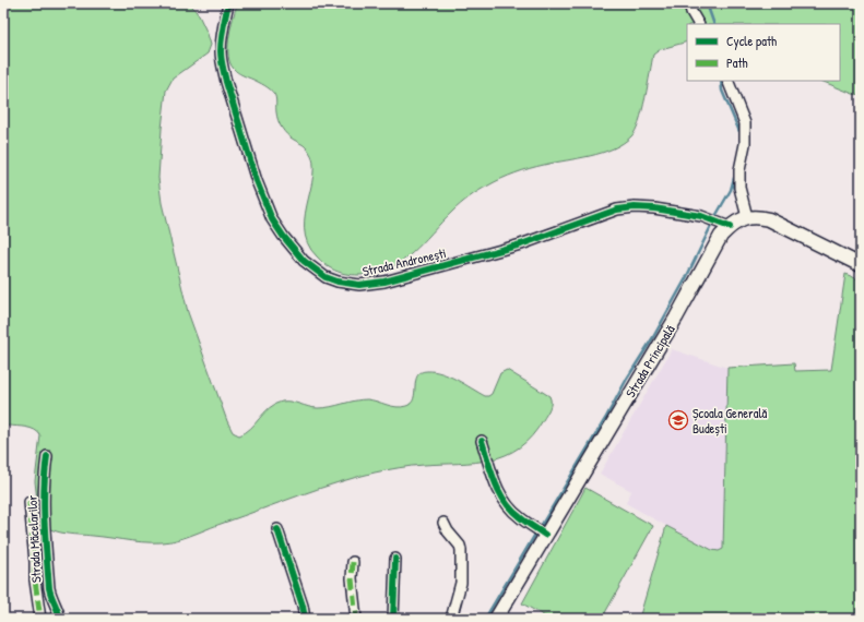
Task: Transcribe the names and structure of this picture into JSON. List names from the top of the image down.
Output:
{
  "streets": {
    "main road": ["Strada Principală"],
    "street": ["Strada Andronești", "Strada Măcelarilor"]
  },
  "crossings": [
    ["Strada Andronești", "Strada Principală"]
  ],
  "places": {
    "school or university": ["Școala Generală Budești"]
  },
  "legend": ["Cycle path", "Path"]
}
